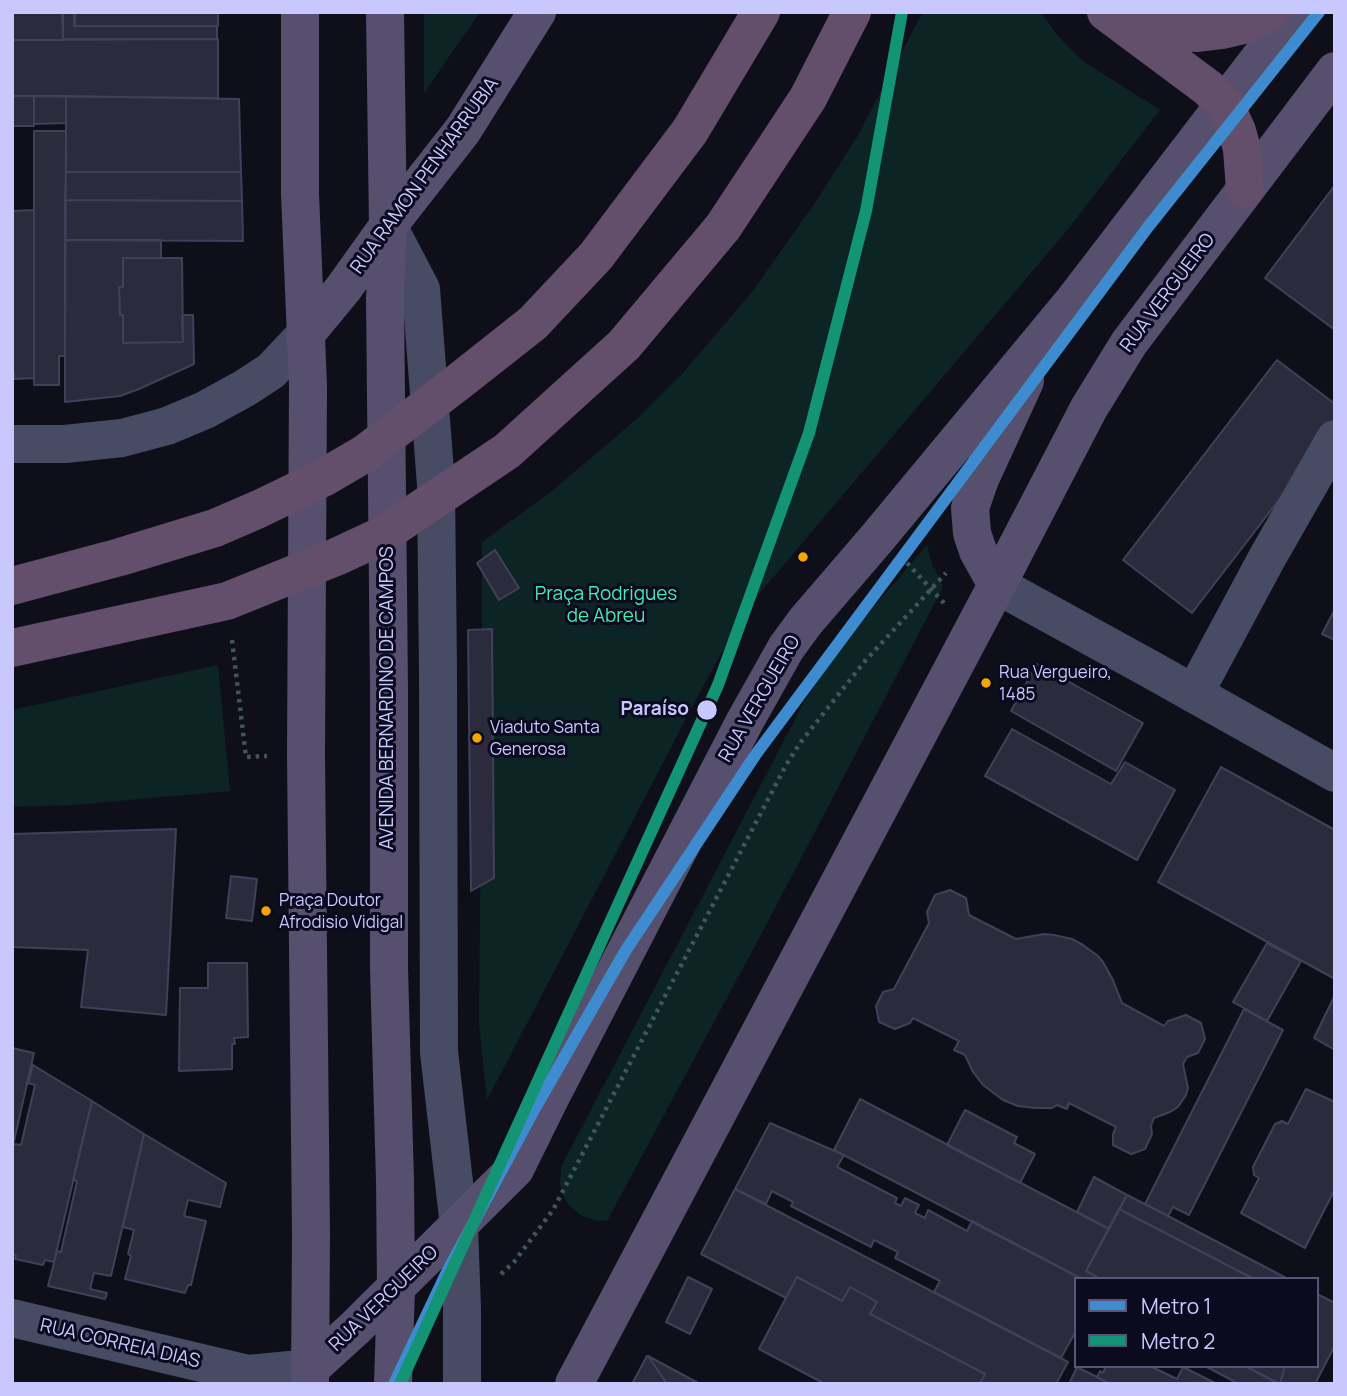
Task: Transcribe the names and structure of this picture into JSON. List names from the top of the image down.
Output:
{
  "streets": {
    "main road": ["RUA RAMON PENHARRUBIA", "RUA VERGUEIRO", "AVENIDA BERNARDINO DE CAMPOS"],
    "street": ["RUA CORREIA DIAS"]
  },
  "crossings": [
    ["RUA RAMON PENHARRUBIA", "AVENIDA BERNARDINO DE CAMPOS"],
    ["RUA VERGUEIRO", "AVENIDA BERNARDINO DE CAMPOS"],
    ["RUA VERGUEIRO", "RUA CORREIA DIAS"]
  ],
  "parks": ["Praça Rodrigues de Abreu"],
  "places": [
    "Rua Vergueiro, 1485",
    "Paraíso",
    "Viaduto Santa Generosa",
    "Praça Doutor Afrodisio Vidigal"
  ],
  "lines": ["metro line 1", "metro line 2"],
  "legend": ["Metro 1", "Metro 2"]
}
